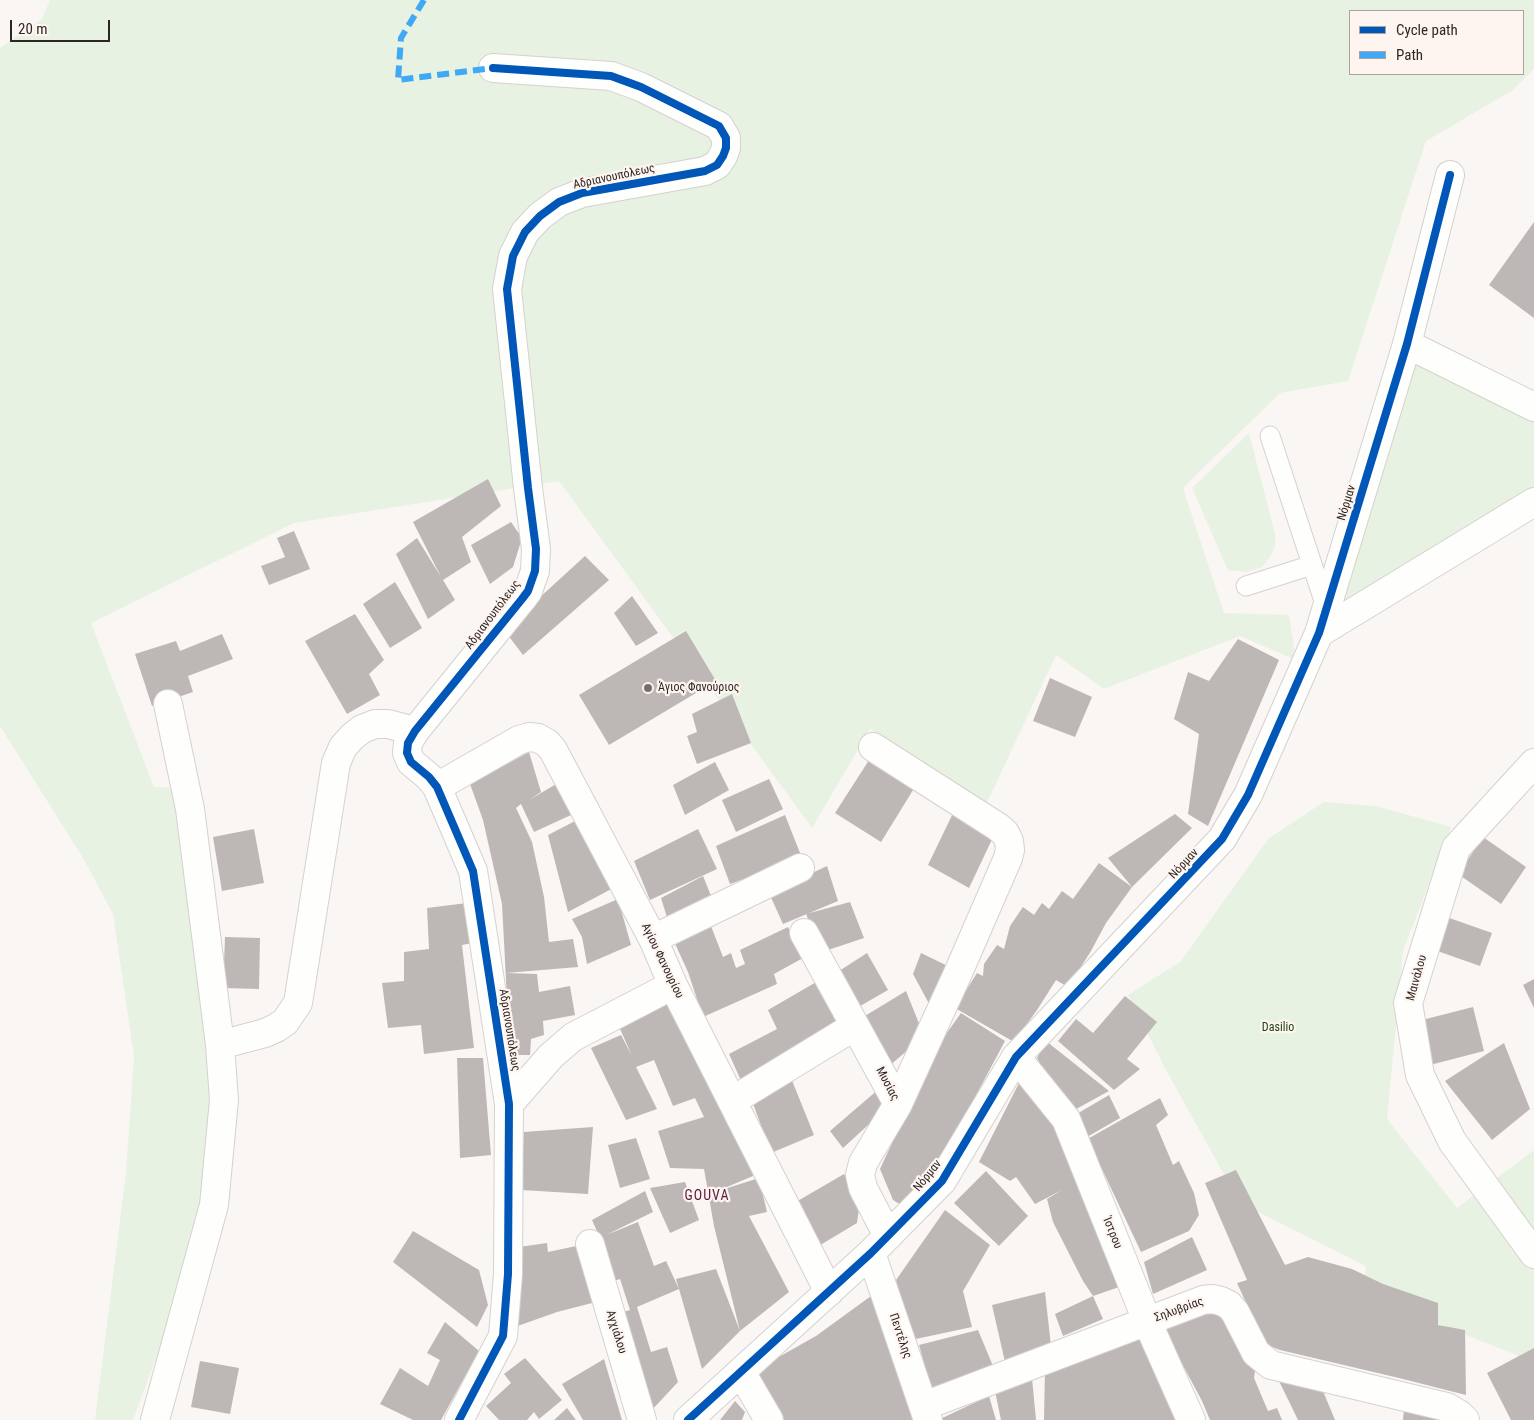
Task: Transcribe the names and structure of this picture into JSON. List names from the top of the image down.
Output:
{
  "streets": {
    "street": [
      "Αδριανουπόλεως",
      "Νόρμαν",
      "Αγίου Φανουρίου",
      "Μαινάλου",
      "Μυσίας",
      "Ίστρου",
      "Σηλυβρίας",
      "Αγχιάλου",
      "Πεντέλης"
    ]
  },
  "crossings": [
    ["Αδριανουπόλεως", "Αγίου Φανουρίου"],
    ["Νόρμαν", "Αγίου Φανουρίου"],
    ["Νόρμαν", "Μυσίας"],
    ["Νόρμαν", "Ίστρου"],
    ["Νόρμαν", "Πεντέλης"],
    ["Μυσίας", "Πεντέλης"],
    ["Ίστρου", "Σηλυβρίας"],
    ["Σηλυβρίας", "Πεντέλης"]
  ],
  "districts": ["GOUVA"],
  "parks": ["Dasilio"],
  "places": ["Άγιος Φανούριος"],
  "legend": ["Cycle path", "Path"],
  "scale_bar": "20 m"
}
